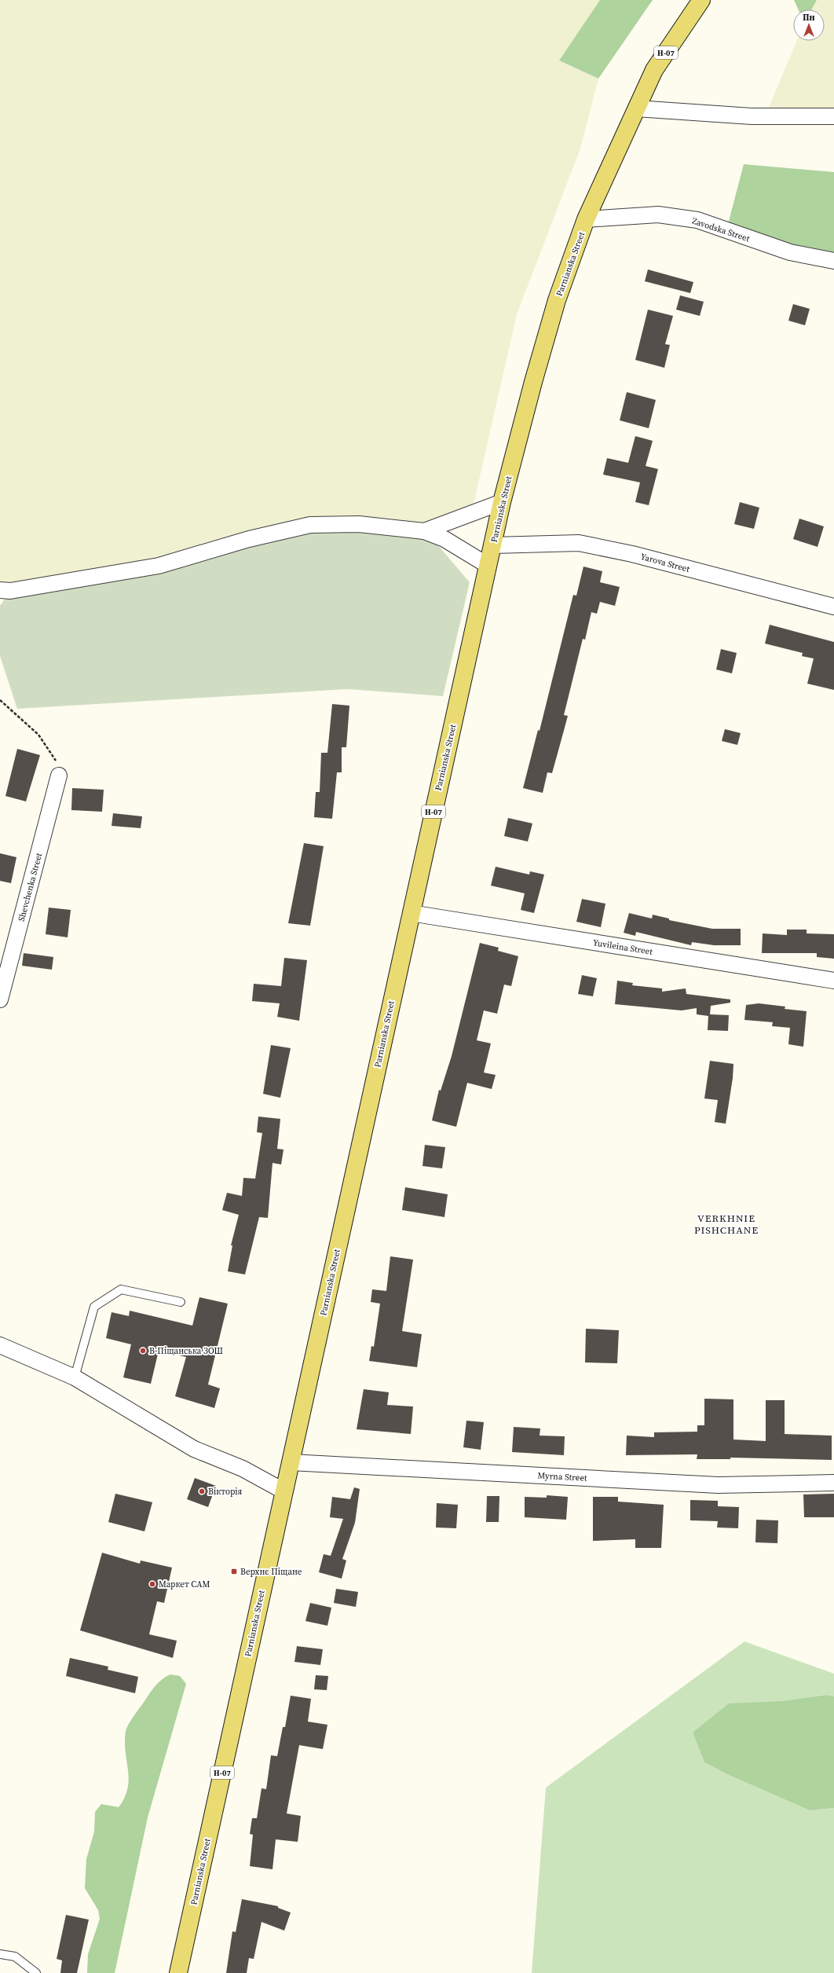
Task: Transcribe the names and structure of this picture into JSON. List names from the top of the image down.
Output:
{
  "streets": {
    "main road": ["Н-07", "Parnianska Street"],
    "street": [
      "Zavodska Street",
      "Yarova Street",
      "Shevchenka Street",
      "Yuvileina Street",
      "Myrna Street"
    ]
  },
  "crossings": [
    ["Н-07", "Parnianska Street"],
    ["Zavodska Street", "Parnianska Street"],
    ["Parnianska Street", "Yarova Street"],
    ["Parnianska Street", "Yuvileina Street"],
    ["Parnianska Street", "Myrna Street"]
  ],
  "districts": ["VERKHNIE PISHCHANE"],
  "places": {
    "other": ["В-Піщанська ЗОШ", "Вікторія", "Маркет САМ"],
    "transit": ["Верхнє Піщане"]
  },
  "north": "top"
}
